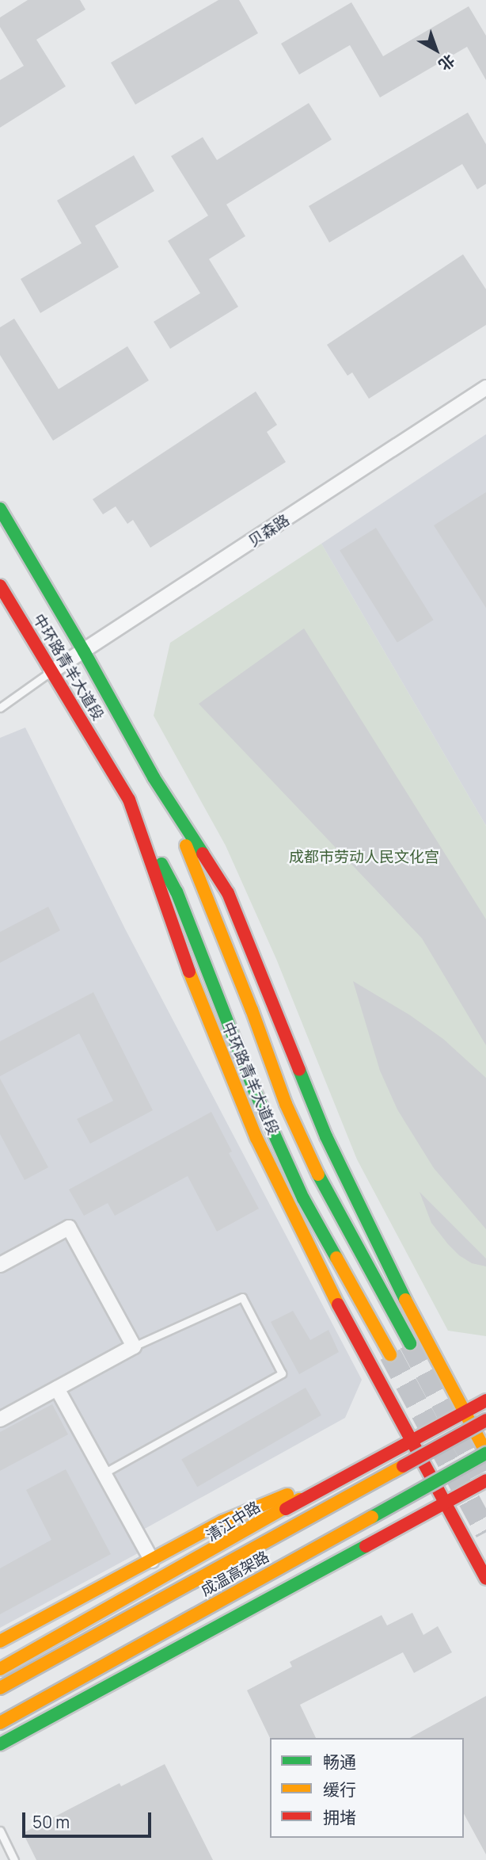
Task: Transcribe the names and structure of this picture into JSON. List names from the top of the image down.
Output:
{
  "streets": {
    "main road": ["中环路青羊大道段", "清江中路", "成温高架路"],
    "street": ["贝森路"]
  },
  "crossings": [
    ["贝森路", "中环路青羊大道段"],
    ["中环路青羊大道段", "清江中路"],
    ["中环路青羊大道段", "成温高架路"]
  ],
  "parks": ["成都市劳动人民文化宫"],
  "legend": ["畅通", "缓行", "拥堵"],
  "scale_bar": "50 m",
  "north": "bottom right"
}
